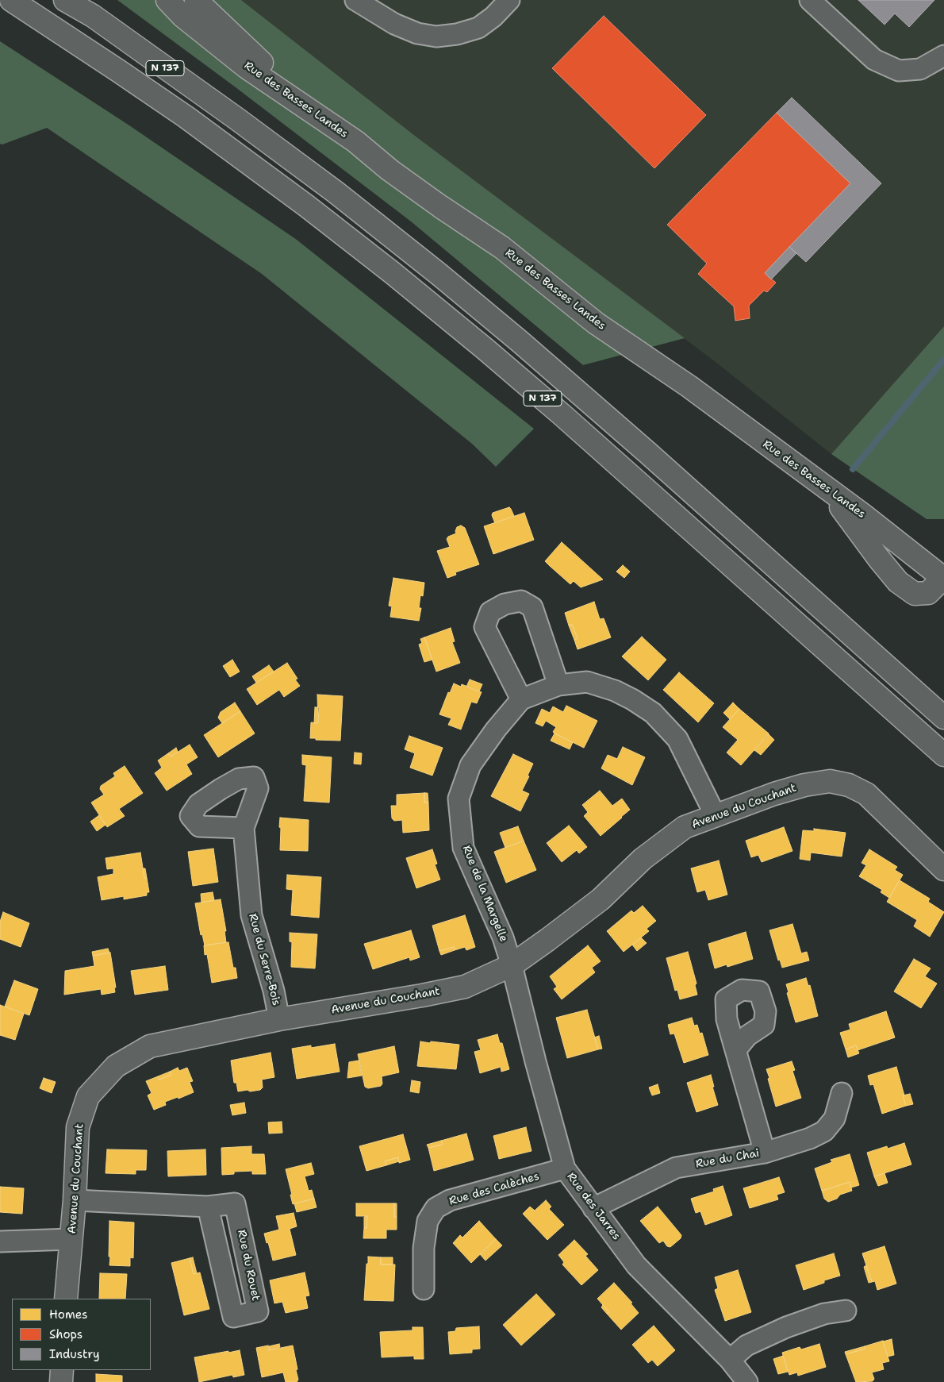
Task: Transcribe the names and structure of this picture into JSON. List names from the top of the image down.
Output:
{
  "streets": {
    "main road": ["N 137", "Rue des Basses Landes", "Avenue du Couchant"],
    "street": [
      "Rue de la Margelle",
      "Rue du Serre-Bois",
      "Rue du Chai",
      "Rue des Calèches",
      "Rue des Jarres",
      "Rue du Rouet"
    ]
  },
  "crossings": [
    ["Avenue du Couchant", "Rue de la Margelle"],
    ["Avenue du Couchant", "Rue du Serre-Bois"],
    ["Avenue du Couchant", "Rue des Jarres"],
    ["Avenue du Couchant", "Rue du Rouet"],
    ["Rue de la Margelle", "Rue des Jarres"],
    ["Rue du Chai", "Rue des Jarres"],
    ["Rue des Calèches", "Rue des Jarres"]
  ],
  "legend": ["Homes", "Shops", "Industry"]
}
